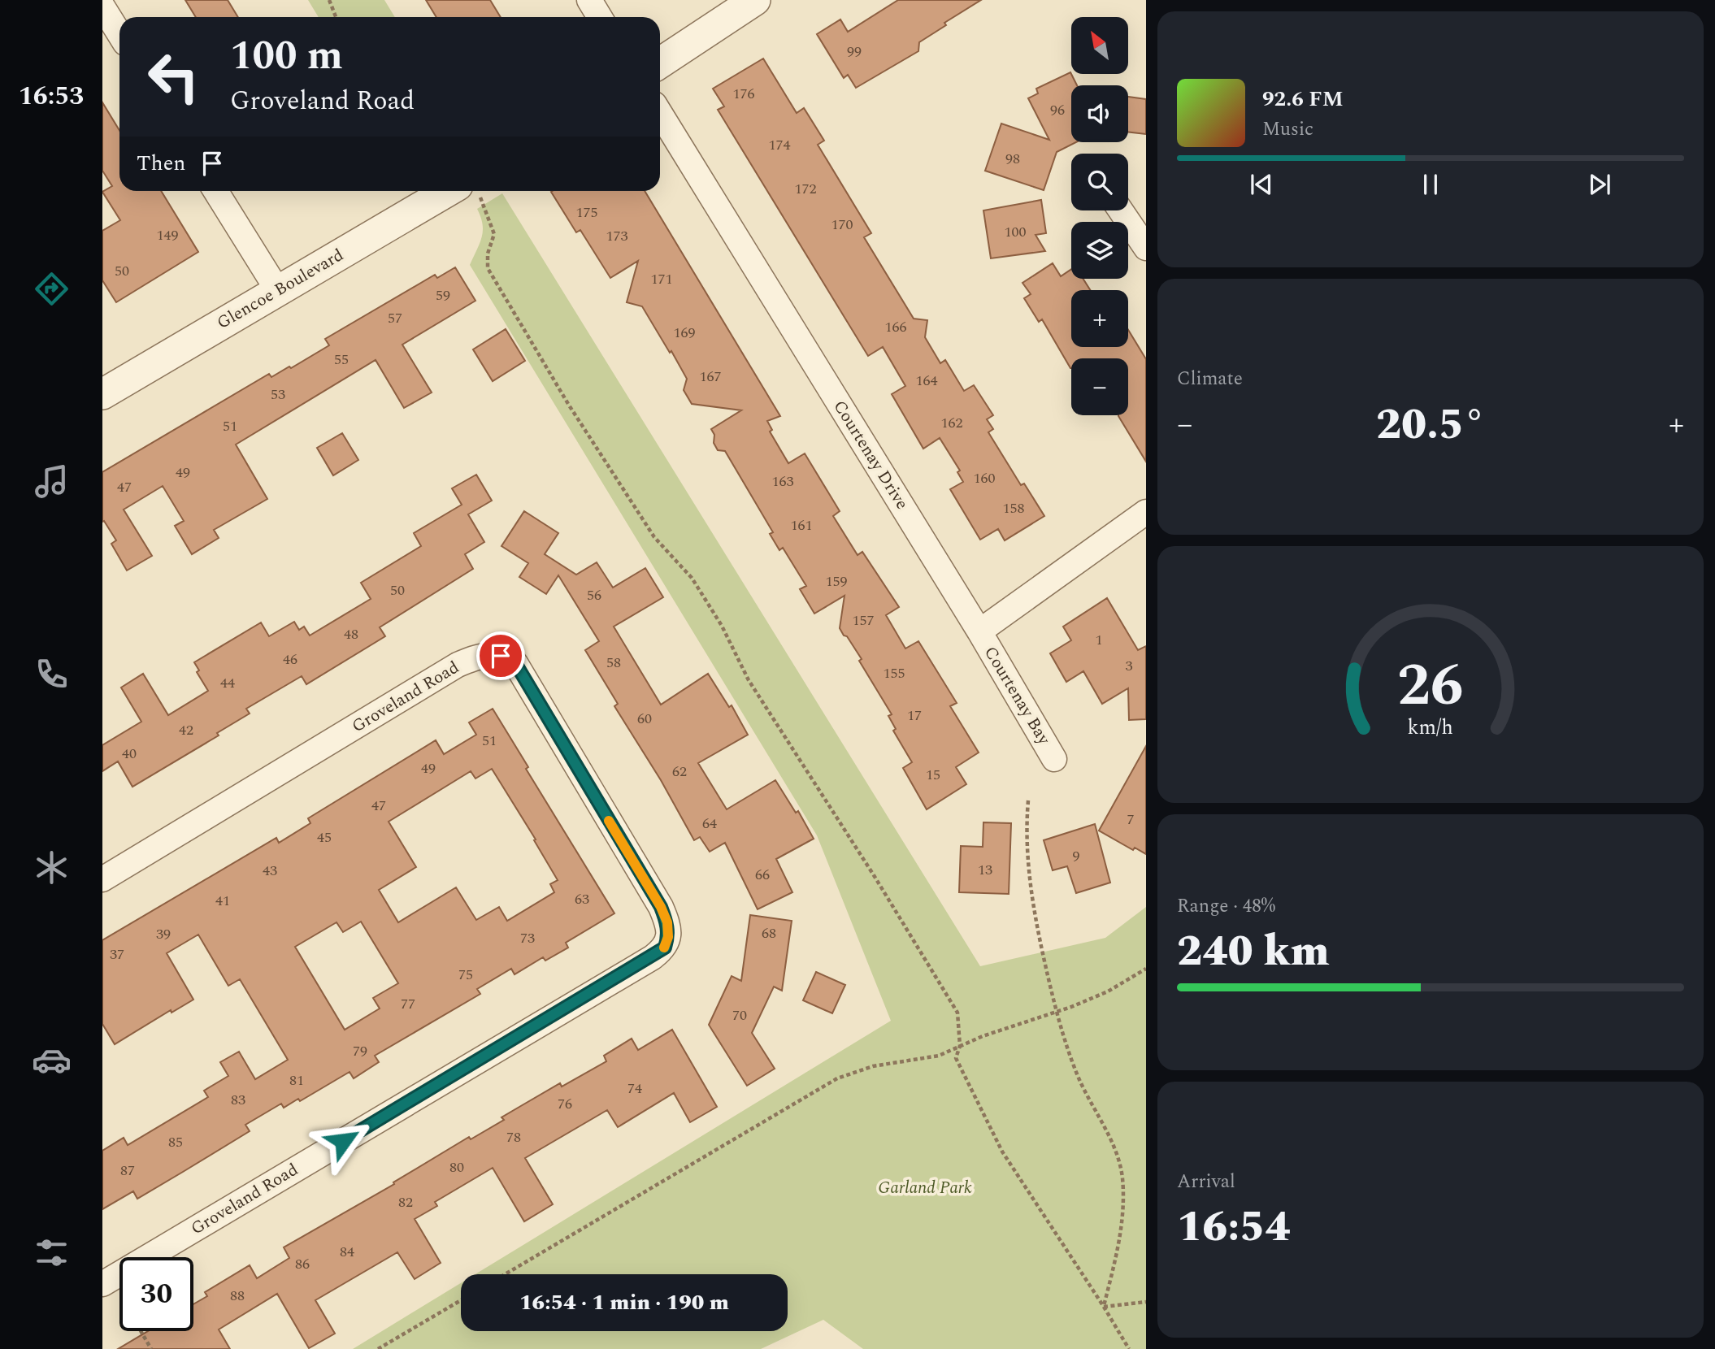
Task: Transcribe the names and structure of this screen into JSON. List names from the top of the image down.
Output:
{
  "streets": {
    "street": [
      "Glencoe Boulevard",
      "Courtenay Drive",
      "Courtenay Bay",
      "Groveland Road"
    ]
  },
  "crossings": [
    ["Courtenay Drive", "Courtenay Bay"]
  ],
  "parks": ["Garland Park"],
  "house_numbers": [
    "99",
    "176",
    "96",
    "174",
    "98",
    "172",
    "175",
    "170",
    "100",
    "149",
    "173",
    "50",
    "171",
    "59",
    "57",
    "166",
    "169",
    "55",
    "167",
    "164",
    "53",
    "162",
    "51",
    "49",
    "160",
    "163",
    "47",
    "158",
    "161",
    "159",
    "50",
    "56",
    "157",
    "48",
    "1",
    "46",
    "58",
    "3",
    "155",
    "44",
    "17",
    "60",
    "42",
    "51",
    "40",
    "49",
    "62",
    "15",
    "47",
    "7",
    "64",
    "45",
    "9",
    "13",
    "43",
    "66",
    "63",
    "41",
    "68",
    "39",
    "73",
    "37",
    "75",
    "77",
    "70",
    "79",
    "81",
    "74",
    "83",
    "76",
    "78",
    "85",
    "80",
    "87",
    "82",
    "84",
    "86",
    "88"
  ],
  "north": "top left",
  "page": {
    "tabs": "16:53",
    "map_buttons": ["+", "−"],
    "turn": ["100 m", "Groveland Road"],
    "song": ["92.6 FM", "Music"],
    "then": "Then",
    "tile": [
      "Climate",
      ["Range · 48%", "240 km"],
      ["Arrival", "16:54"]
    ],
    "heat": ["−", "20.5°", "+"],
    "limit": "30",
    "trip": "16:54 · 1 min · 190 m",
    "gauge": ["26", "km/h"]
  }
}
